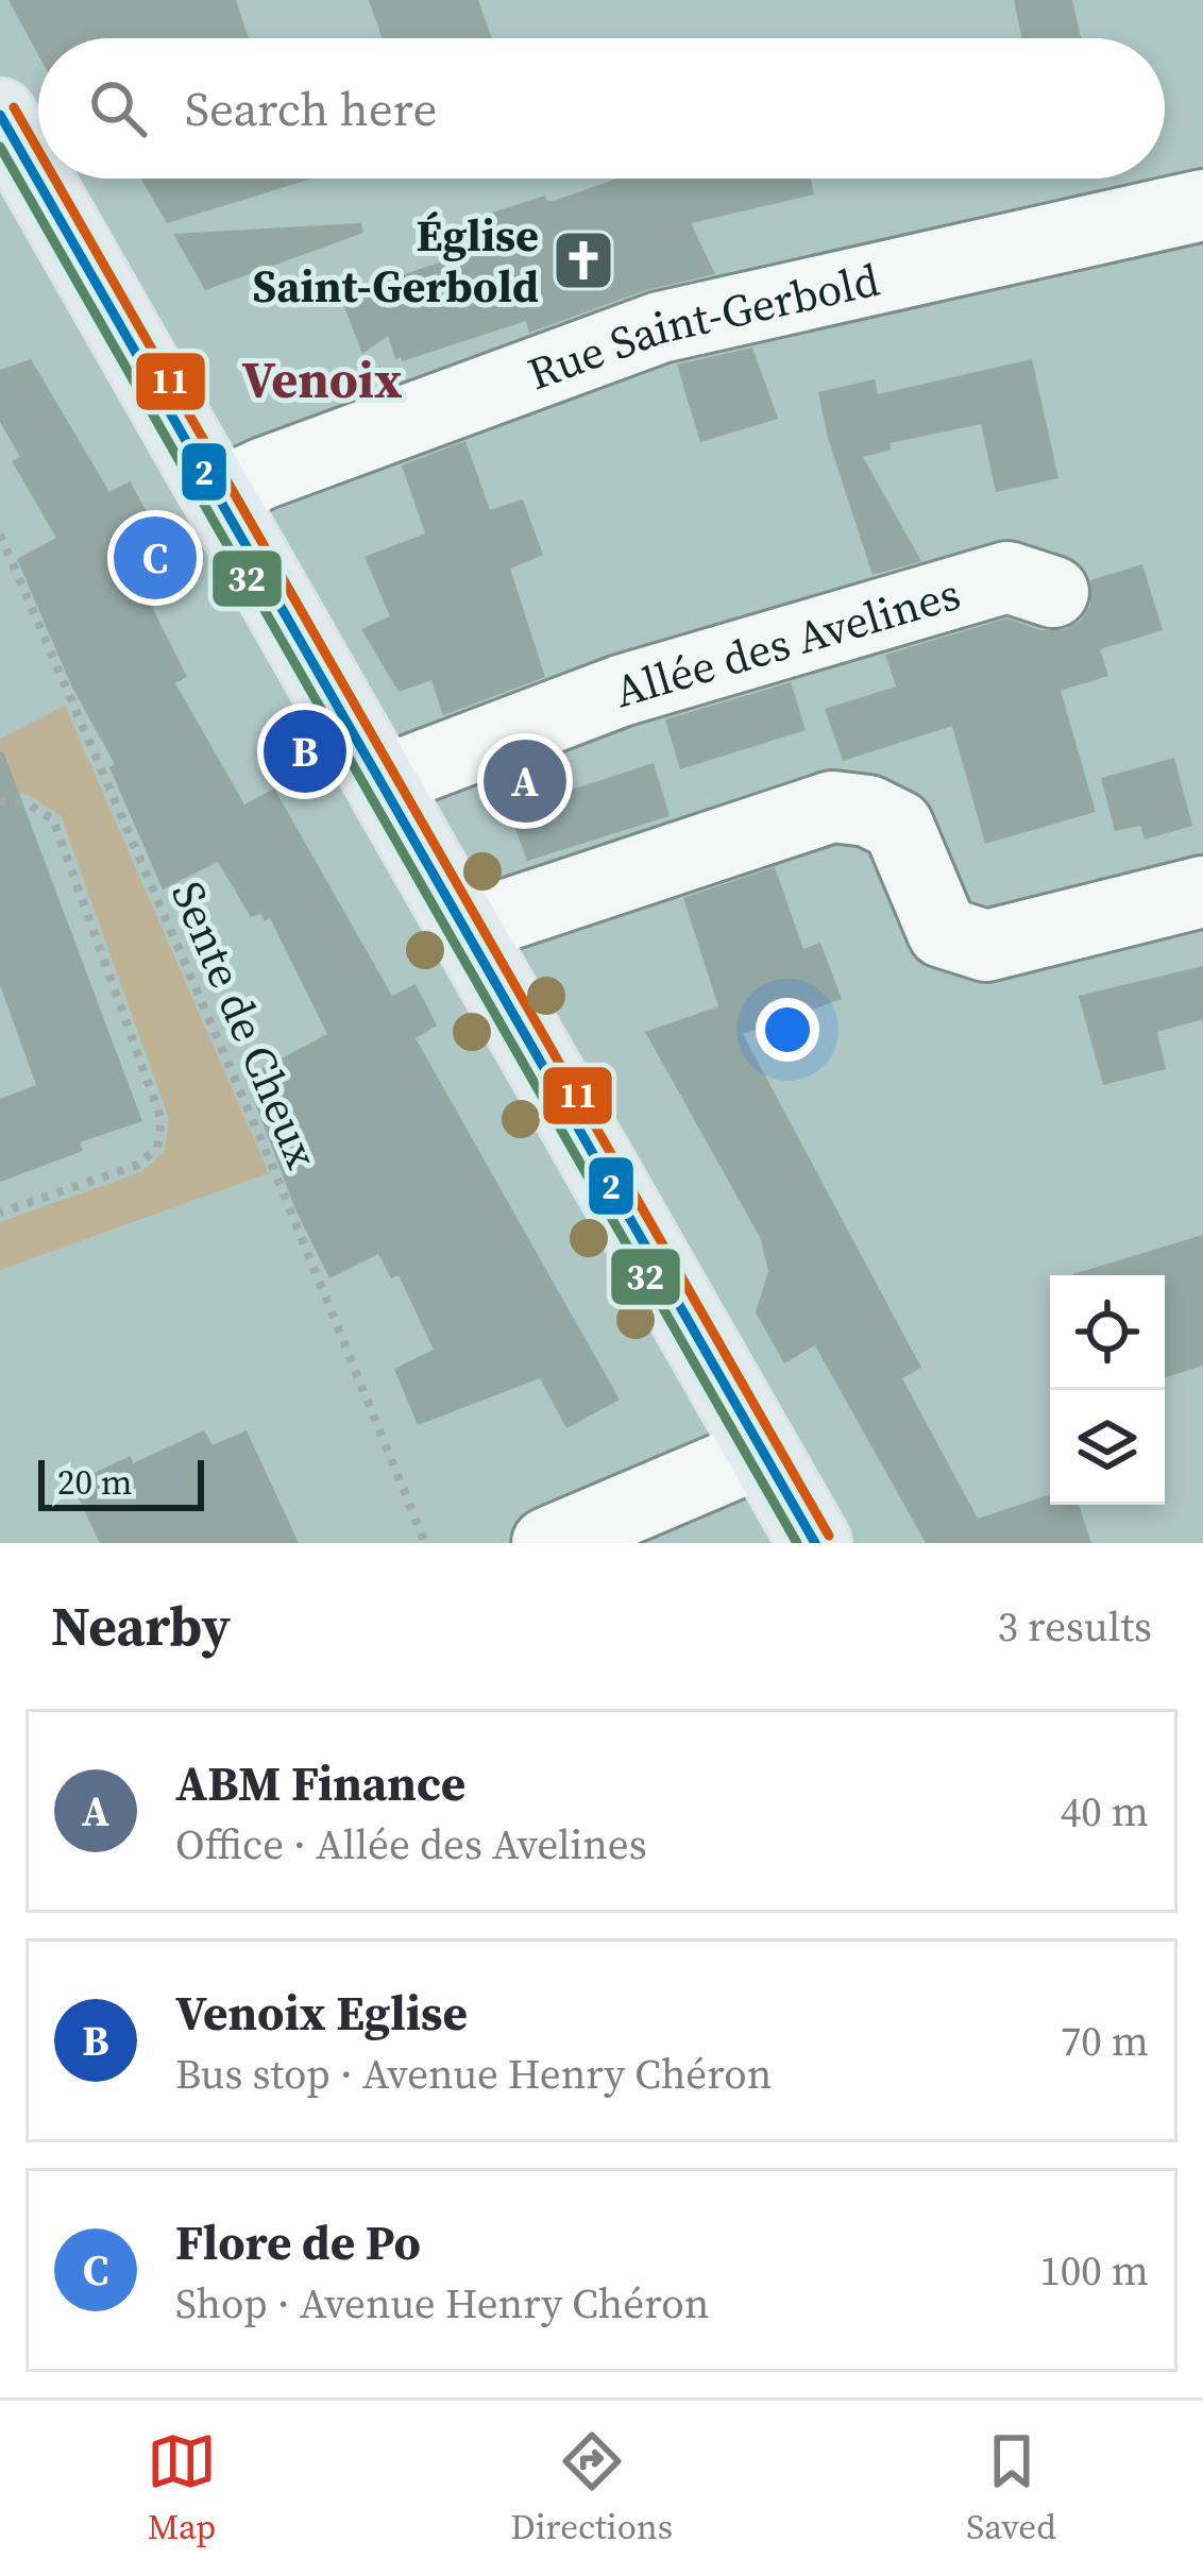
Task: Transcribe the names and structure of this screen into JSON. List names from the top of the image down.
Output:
{
  "streets": {
    "street": ["Rue Saint-Gerbold", "Allée des Avelines"],
    "path": ["Sente de Cheux"]
  },
  "districts": ["Venoix"],
  "places": {
    "church": ["Église Saint-Gerbold"]
  },
  "lines": ["transit line 11", "transit line 2", "transit line 32"],
  "scale_bar": "20 m",
  "page": {
    "search": "Search here",
    "pins": ["C", "B", "A"],
    "scale": "20 m",
    "heading": ["Nearby", "3 results"],
    "list": [
      {
        "mark": "A",
        "name": "ABM Finance",
        "note": "Office · Allée des Avelines",
        "value": "40 m"
      },
      {
        "mark": "B",
        "name": "Venoix Eglise",
        "note": "Bus stop · Avenue Henry Chéron",
        "value": "70 m"
      },
      {
        "mark": "C",
        "name": "Flore de Po",
        "note": "Shop · Avenue Henry Chéron",
        "value": "100 m"
      }
    ],
    "nav": ["Map", "Directions", "Saved"]
  }
}
